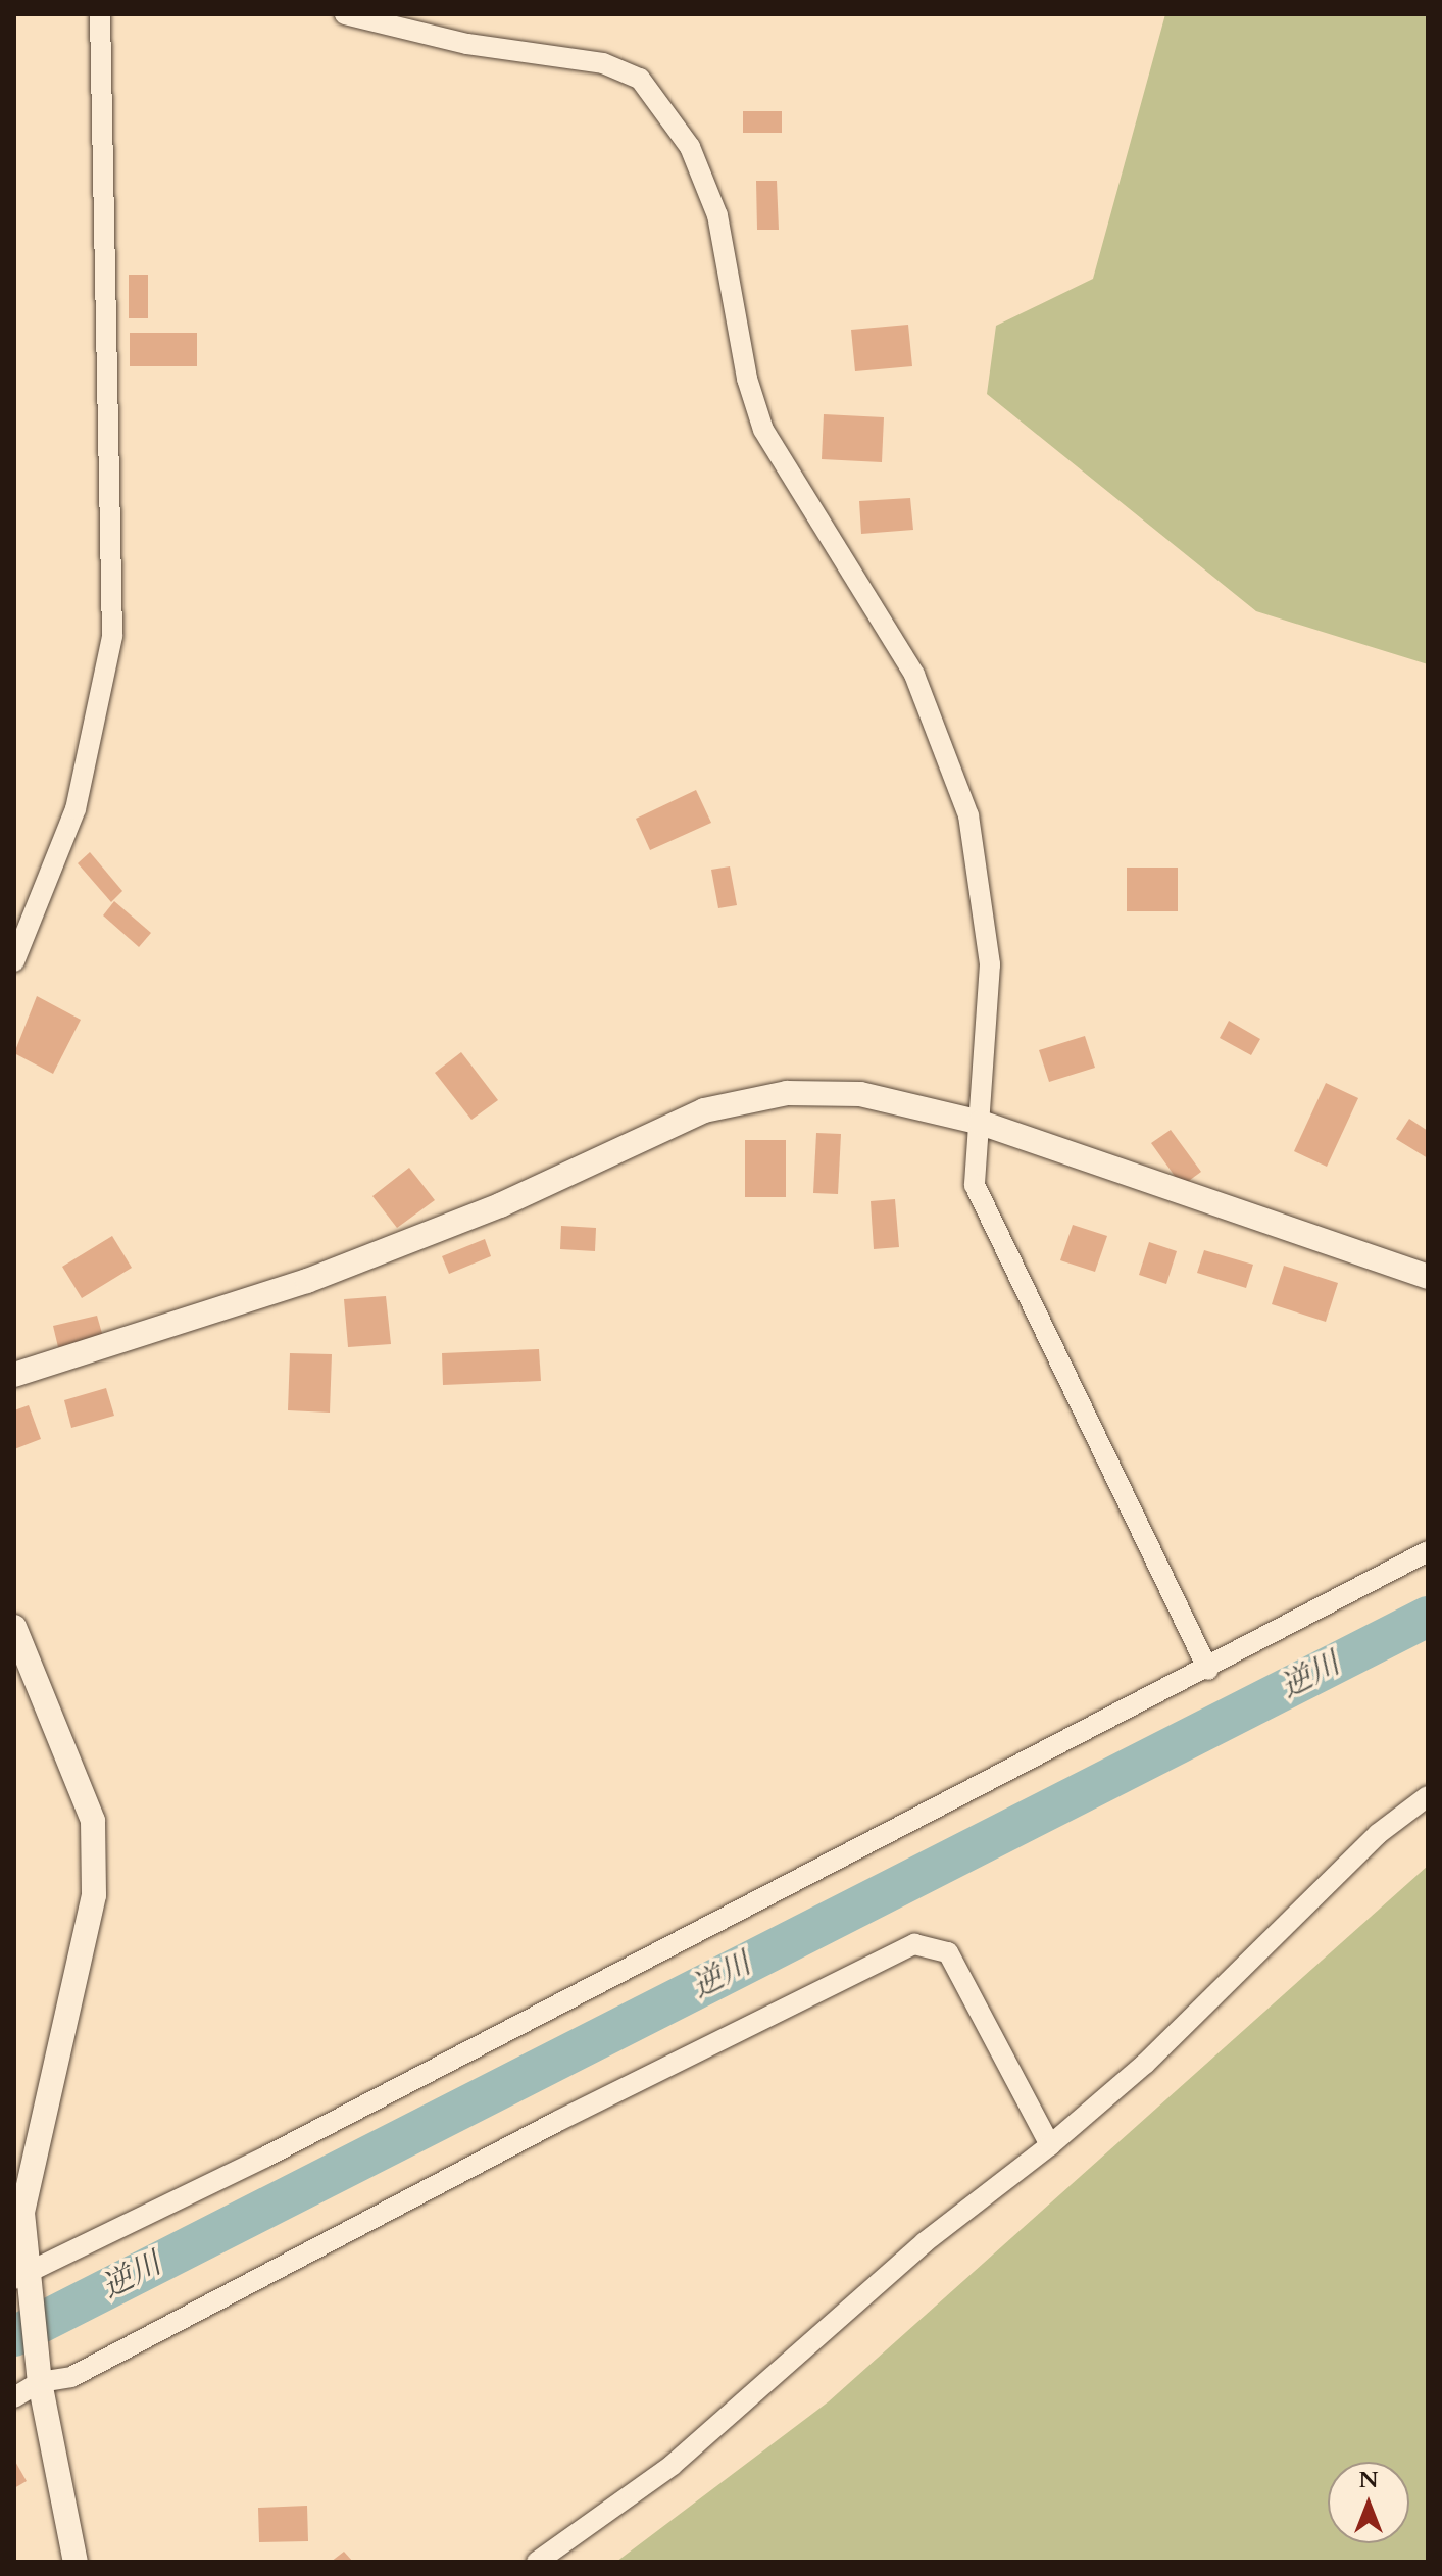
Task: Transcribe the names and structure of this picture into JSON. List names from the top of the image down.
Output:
{
  "water": ["逆川"],
  "north": "top"
}
